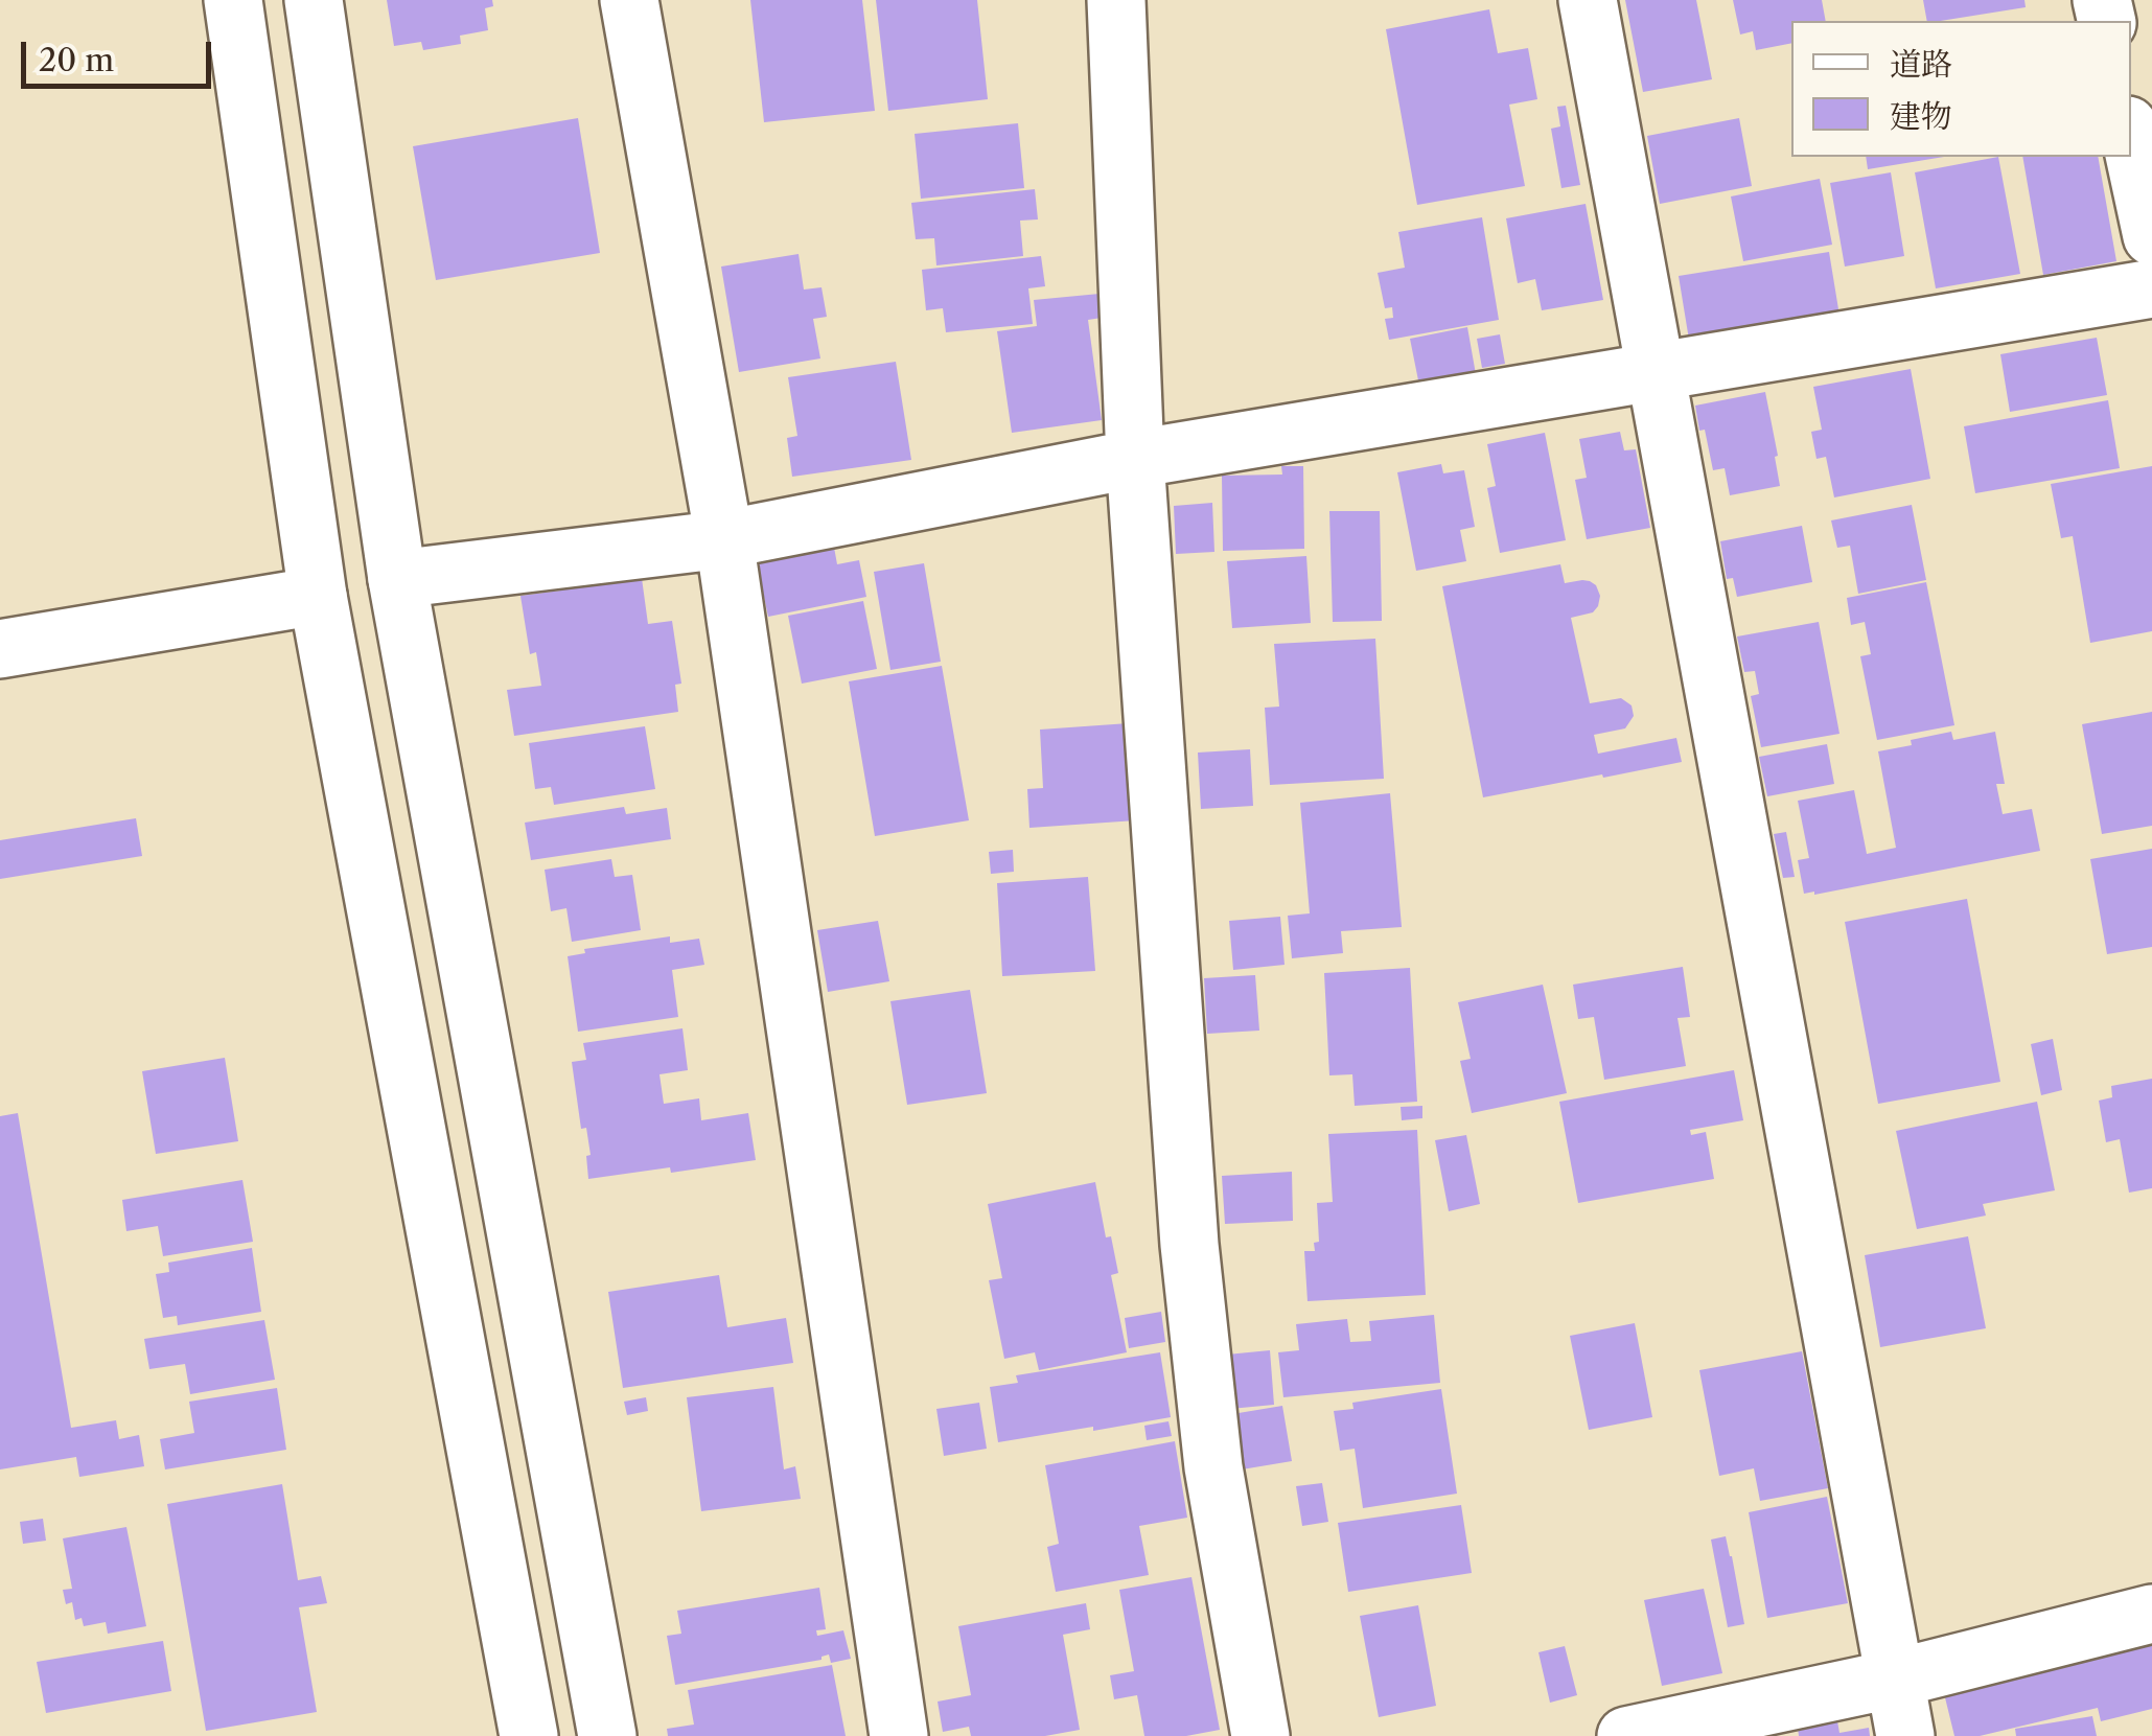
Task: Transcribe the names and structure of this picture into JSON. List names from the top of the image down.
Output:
{
  "legend": ["道路", "建物"],
  "scale_bar": "20 m"
}
